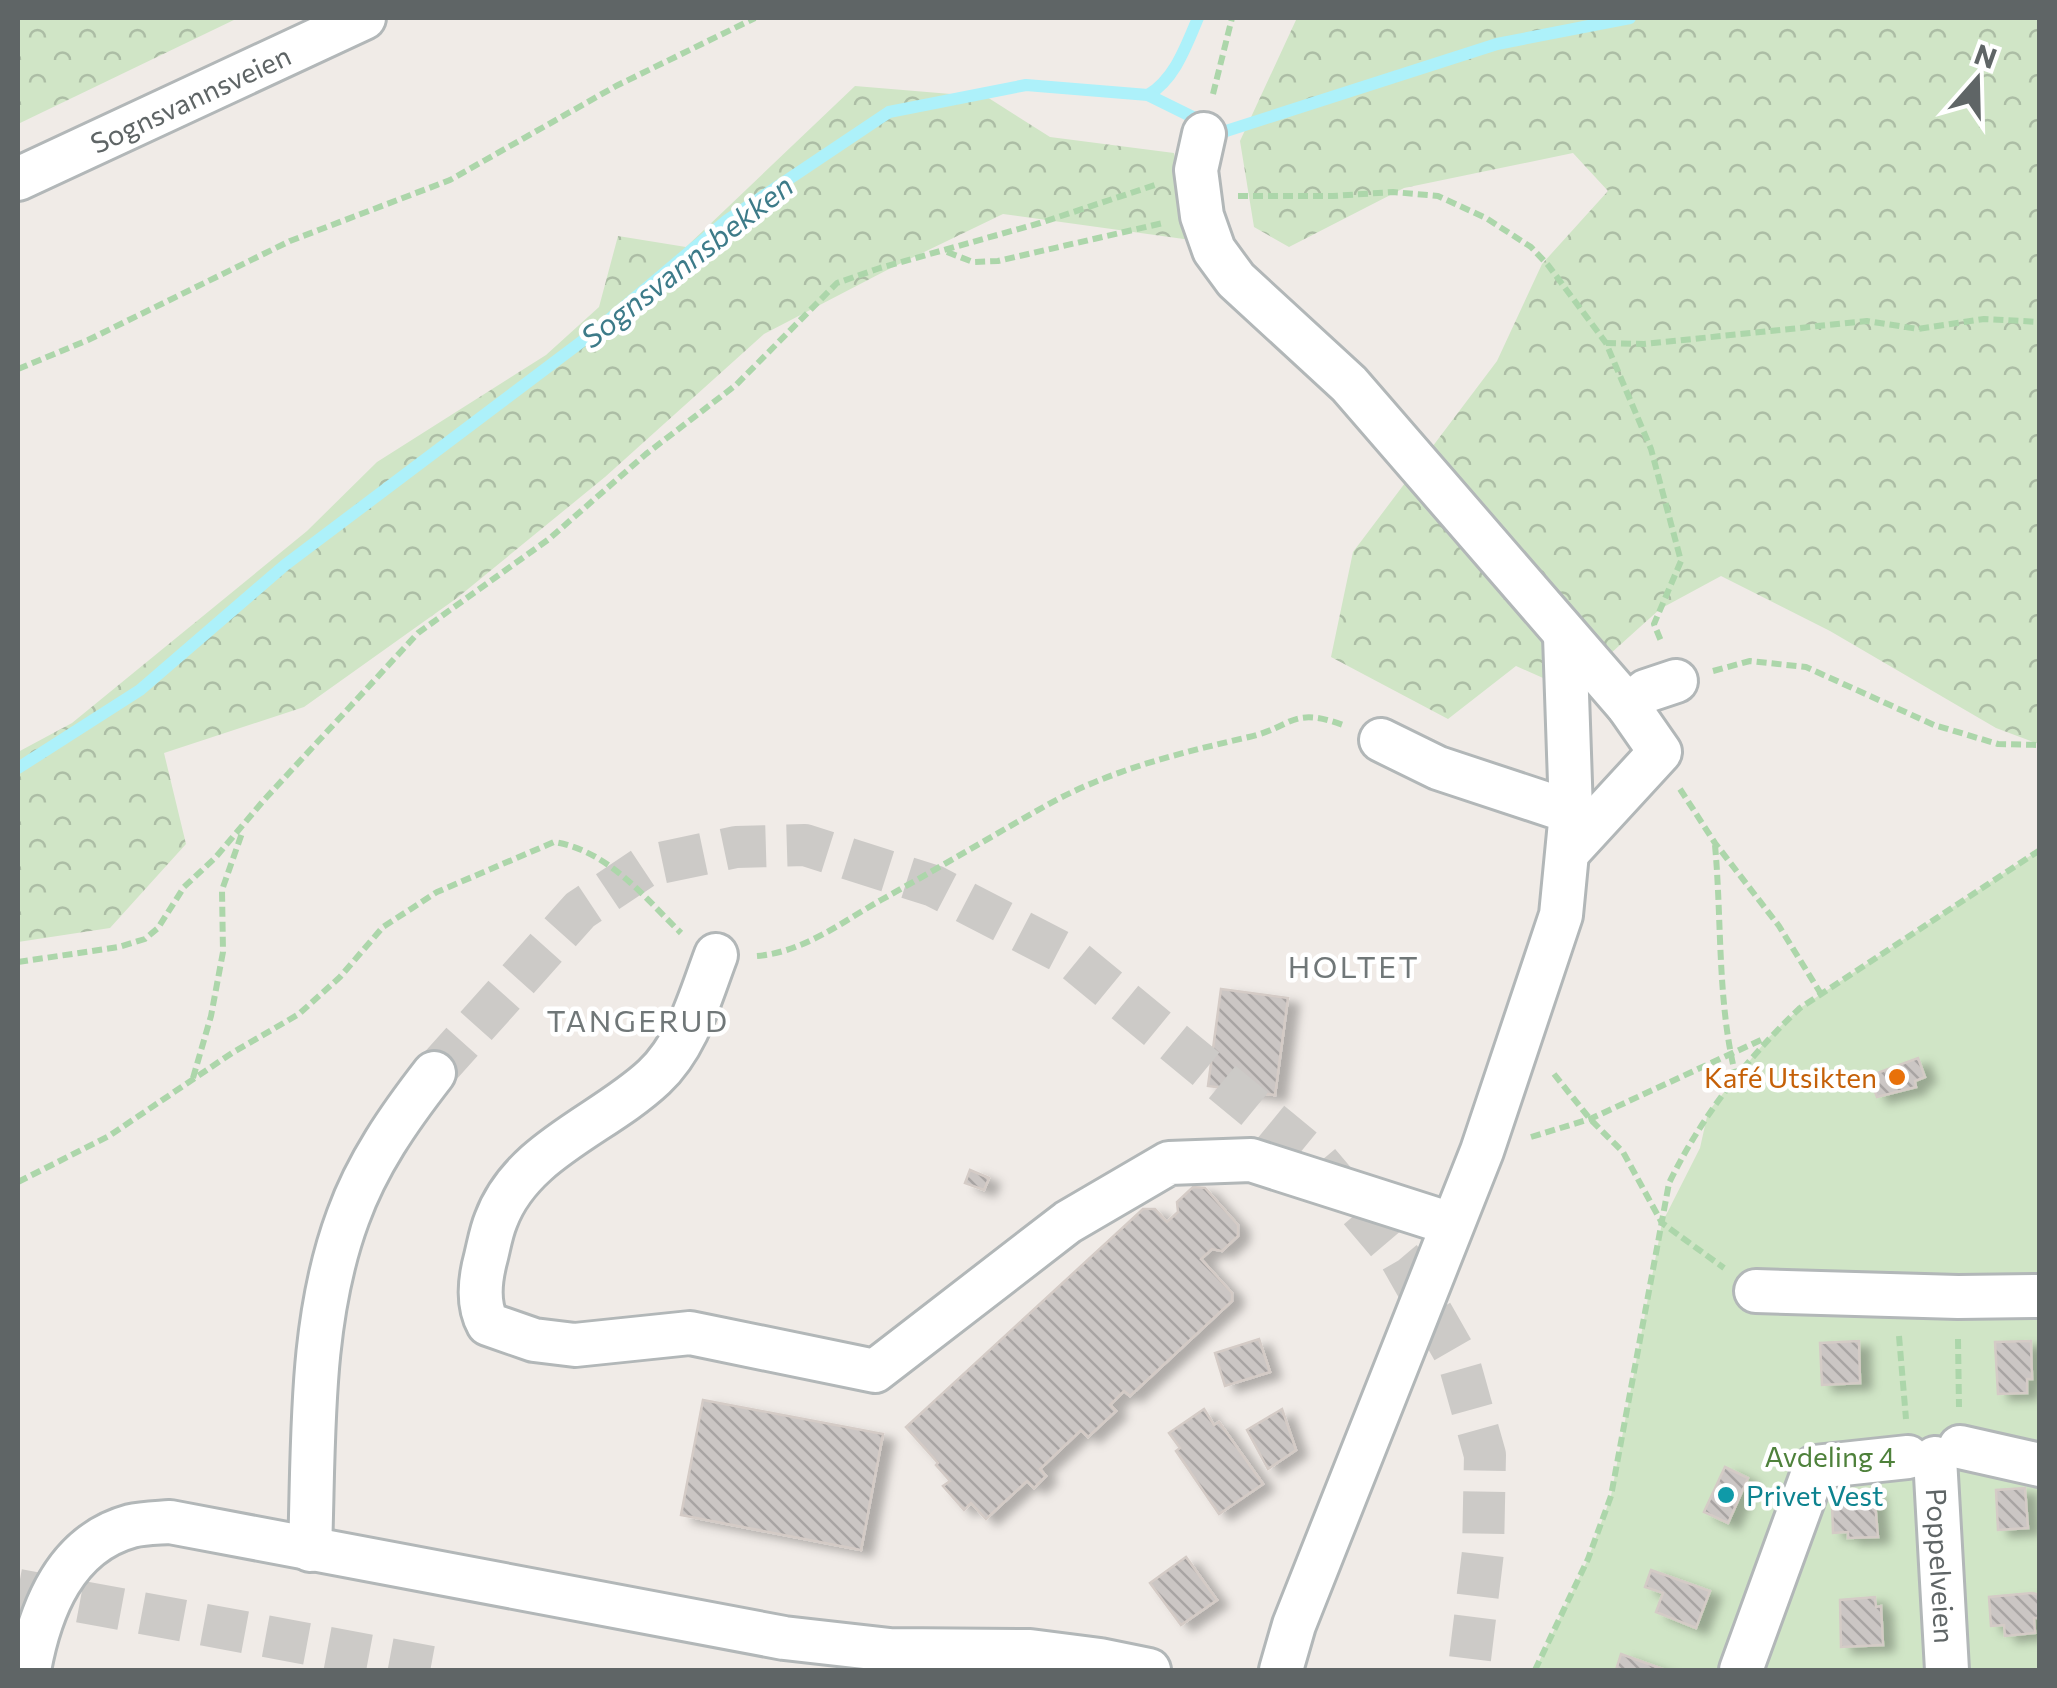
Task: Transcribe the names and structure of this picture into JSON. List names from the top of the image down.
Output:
{
  "streets": {
    "street": ["Sognsvannsveien", "Poppelveien"]
  },
  "districts": ["HOLTET", "TANGERUD"],
  "water": ["Sognsvannsbekken"],
  "parks": ["Avdeling 4"],
  "places": ["Kafé Utsikten", "Privet Vest"],
  "north": "top"
}
